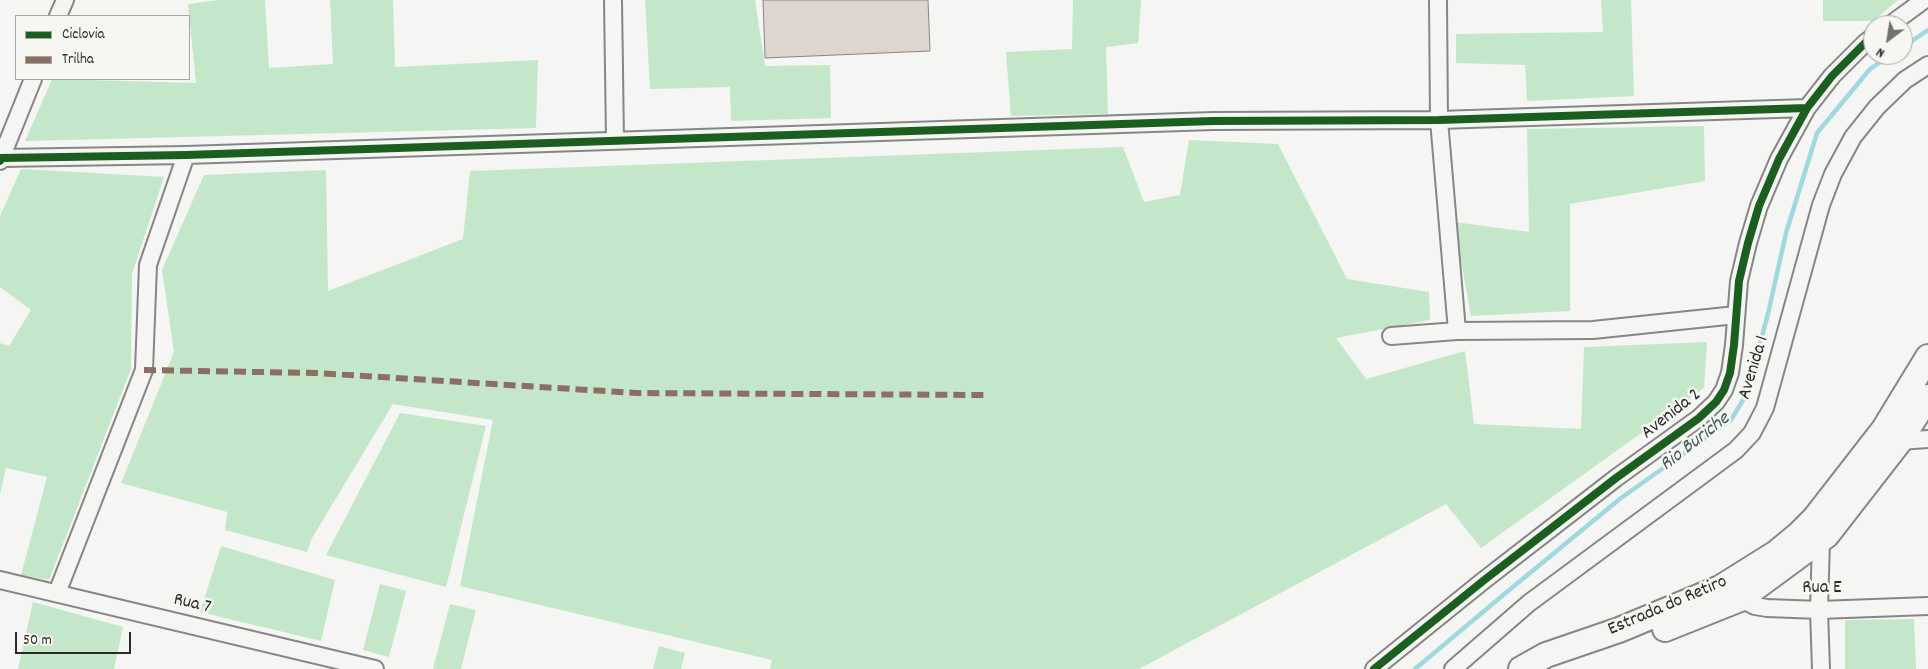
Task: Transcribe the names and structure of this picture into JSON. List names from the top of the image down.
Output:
{
  "streets": {
    "street": [
      "Avenida 1",
      "Avenida 2",
      "Rua E",
      "Rua 7",
      "Estrada do Retiro"
    ]
  },
  "crossings": [
    ["Rua E", "Estrada do Retiro"]
  ],
  "water": ["Rio Buriche"],
  "legend": ["Ciclovia", "Trilha"],
  "scale_bar": "50 m",
  "north": "bottom left"
}
